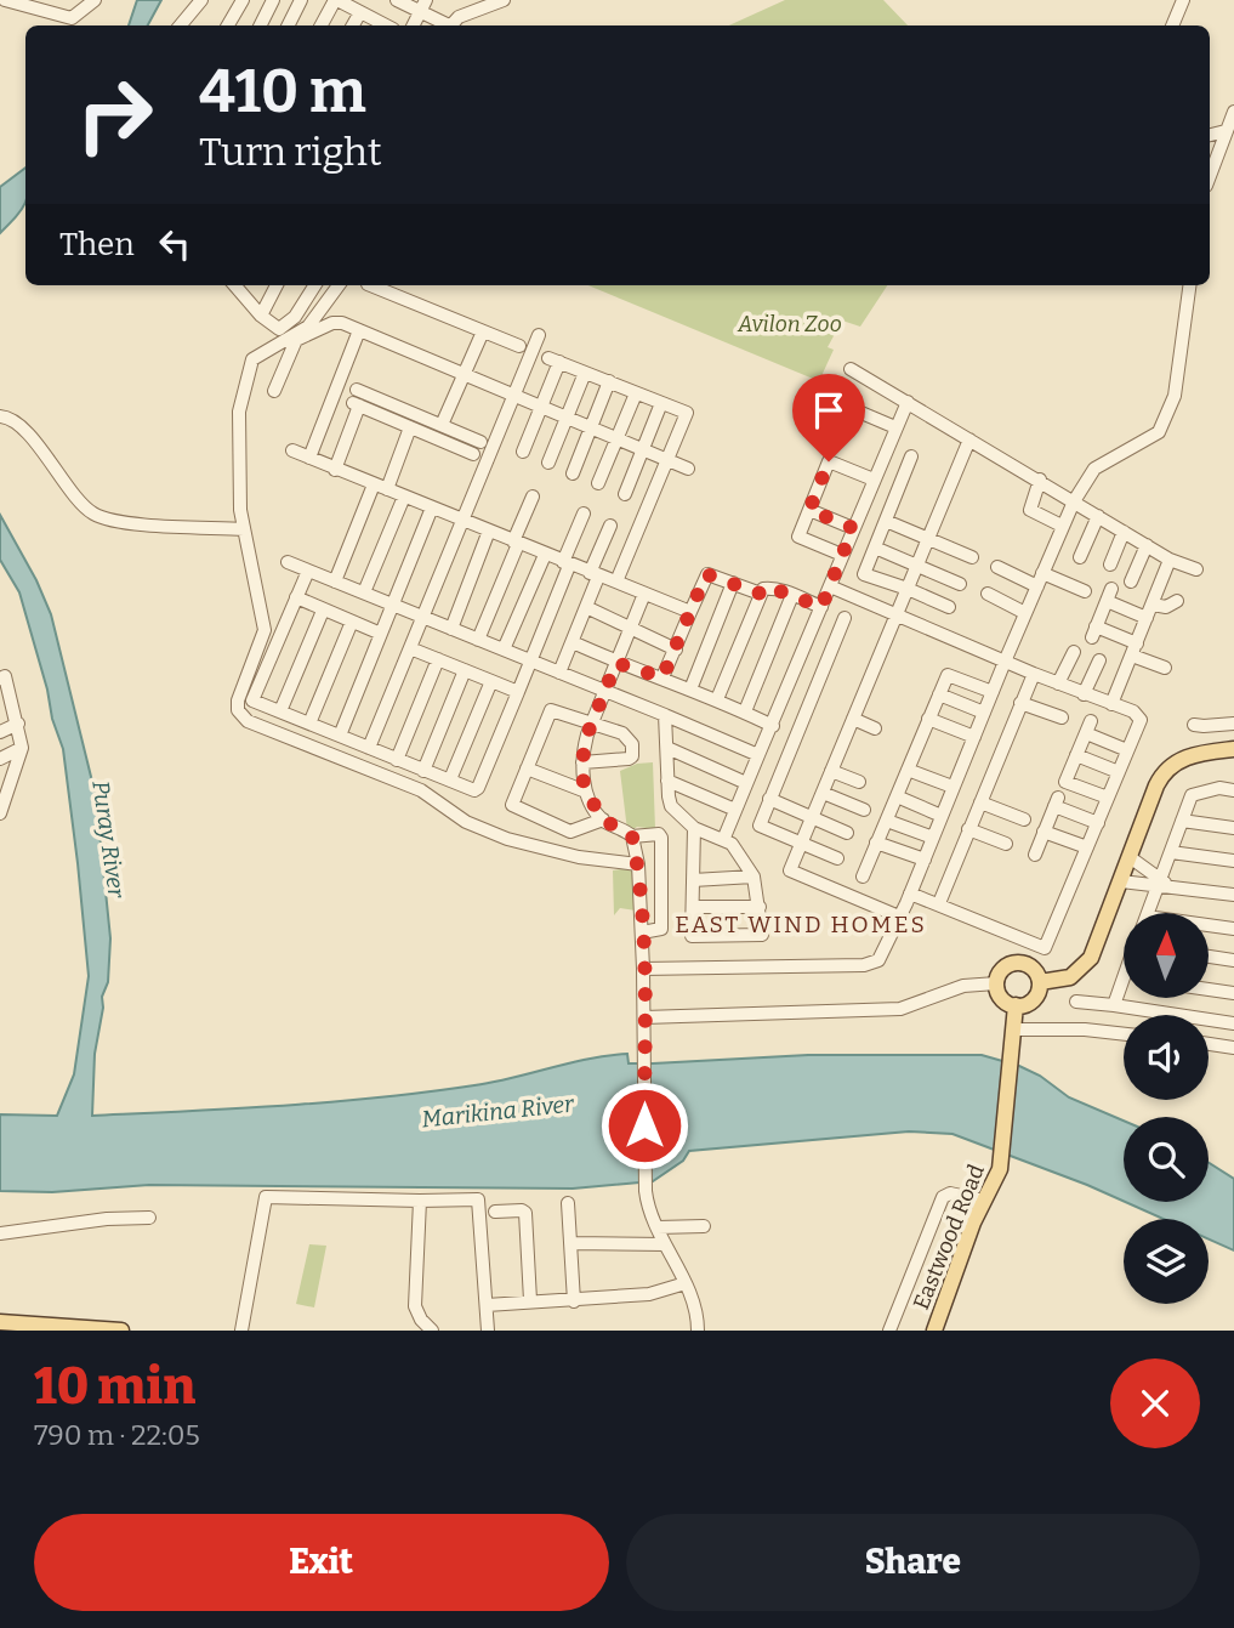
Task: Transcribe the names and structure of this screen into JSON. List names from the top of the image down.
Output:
{
  "streets": {
    "main road": ["Eastwood Road"]
  },
  "districts": ["EAST WIND HOMES"],
  "water": ["Puray River", "Marikina River"],
  "parks": ["Avilon Zoo"],
  "north": "top",
  "page": {
    "turn": ["410 m", "Turn right"],
    "then": "Then",
    "heading": ["10 min", "790 m · 22:05"],
    "buttons": ["Exit", "Share"]
  }
}
